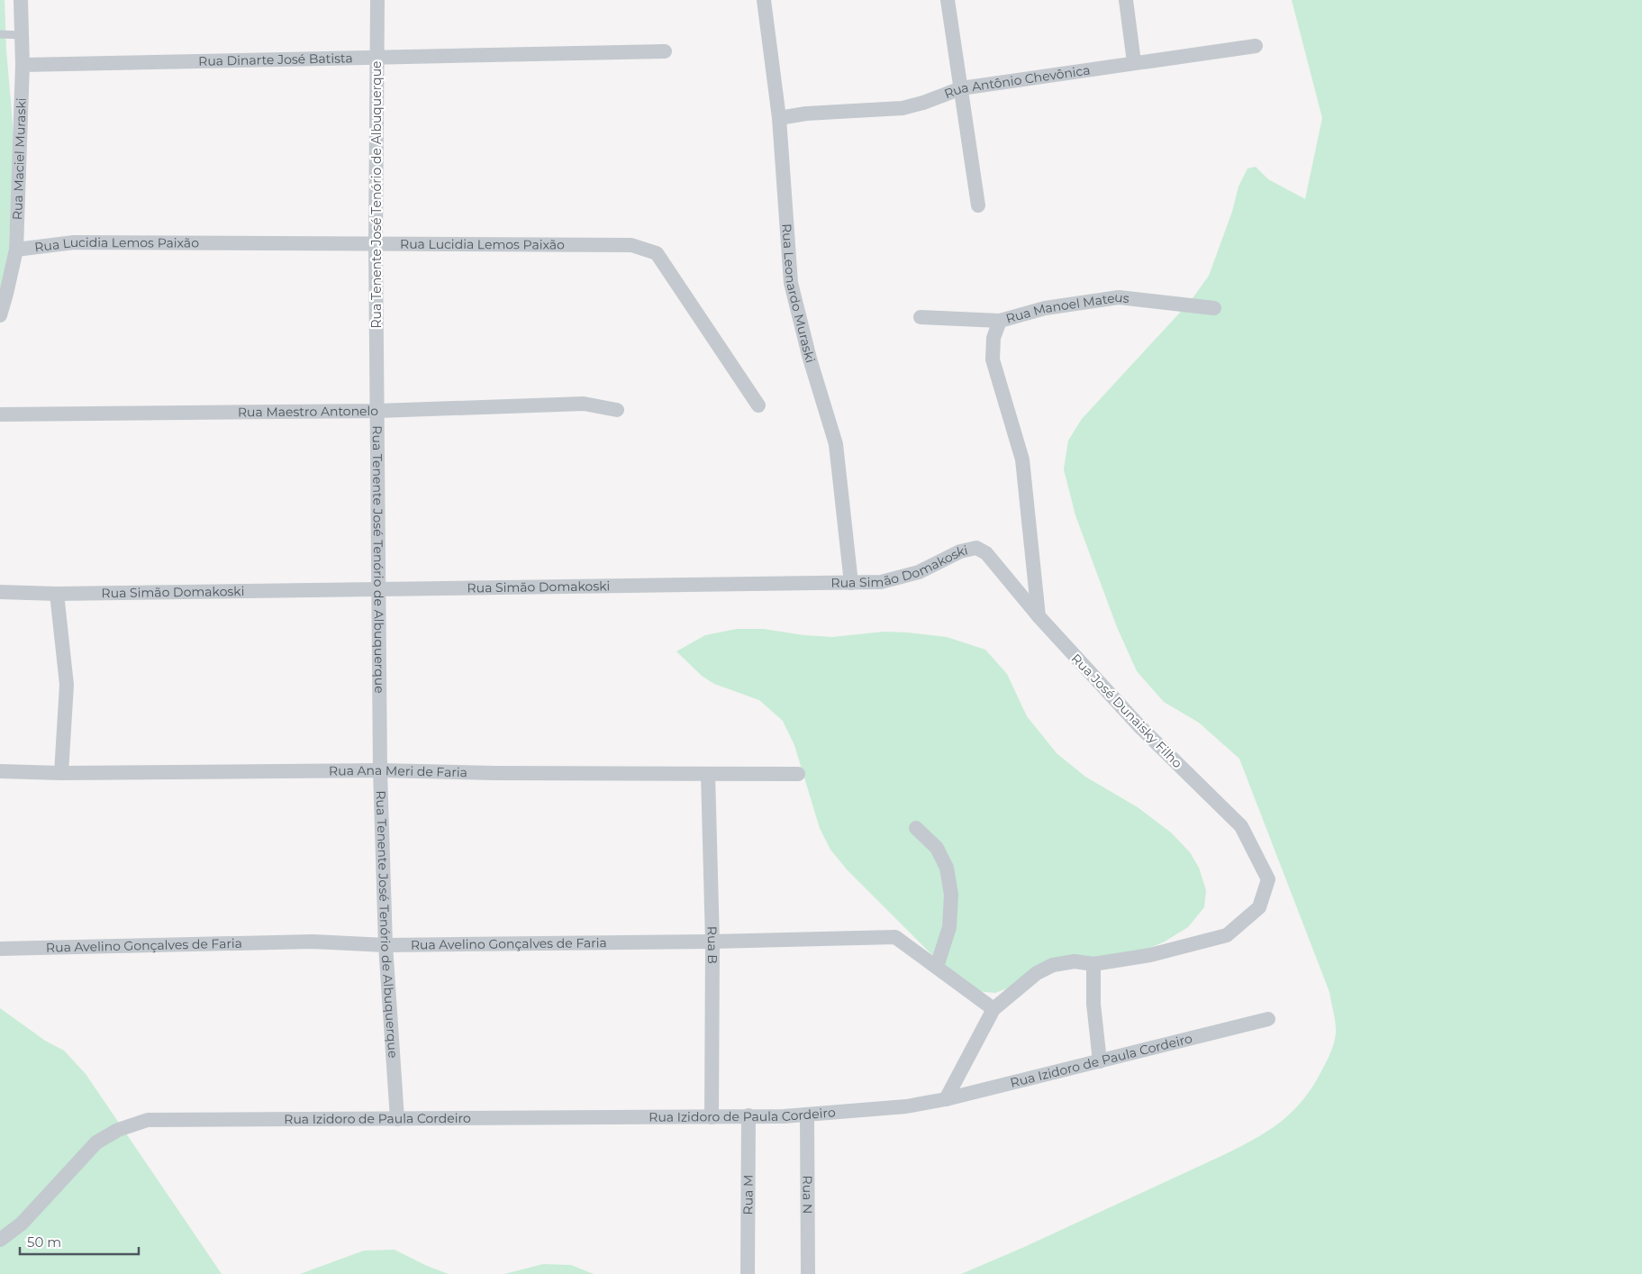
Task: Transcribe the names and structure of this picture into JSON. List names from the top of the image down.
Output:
{
  "streets": {
    "street": [
      "Rua Dinarte José Batista",
      "Rua Antônio Chevônica",
      "Rua Maciel Muraski",
      "Rua Tenente José Tenório de Albuquerque",
      "Rua Lucidia Lemos Paixão",
      "Rua Leonardo Muraski",
      "Rua Manoel Mateus",
      "Rua Maestro Antonelo",
      "Rua Simão Domakoski",
      "Rua José Dunaisky Filho",
      "Rua Ana Meri de Faria",
      "Rua Avelino Gonçalves de Faria",
      "Rua B",
      "Rua Izidoro de Paula Cordeiro",
      "Rua M",
      "Rua N"
    ]
  },
  "crossings": [
    ["Rua Dinarte José Batista", "Rua Maciel Muraski"],
    ["Rua Dinarte José Batista", "Rua Tenente José Tenório de Albuquerque"],
    ["Rua Antônio Chevônica", "Rua Leonardo Muraski"],
    ["Rua Maciel Muraski", "Rua Lucidia Lemos Paixão"],
    ["Rua Tenente José Tenório de Albuquerque", "Rua Lucidia Lemos Paixão"],
    ["Rua Tenente José Tenório de Albuquerque", "Rua Maestro Antonelo"],
    ["Rua Tenente José Tenório de Albuquerque", "Rua Simão Domakoski"],
    ["Rua Tenente José Tenório de Albuquerque", "Rua Ana Meri de Faria"],
    ["Rua Tenente José Tenório de Albuquerque", "Rua Avelino Gonçalves de Faria"],
    ["Rua Tenente José Tenório de Albuquerque", "Rua Izidoro de Paula Cordeiro"],
    ["Rua Leonardo Muraski", "Rua Simão Domakoski"],
    ["Rua Simão Domakoski", "Rua José Dunaisky Filho"],
    ["Rua José Dunaisky Filho", "Rua Avelino Gonçalves de Faria"],
    ["Rua Ana Meri de Faria", "Rua B"],
    ["Rua Avelino Gonçalves de Faria", "Rua B"],
    ["Rua B", "Rua Izidoro de Paula Cordeiro"],
    ["Rua Izidoro de Paula Cordeiro", "Rua M"],
    ["Rua Izidoro de Paula Cordeiro", "Rua N"]
  ],
  "scale_bar": "50 m"
}
